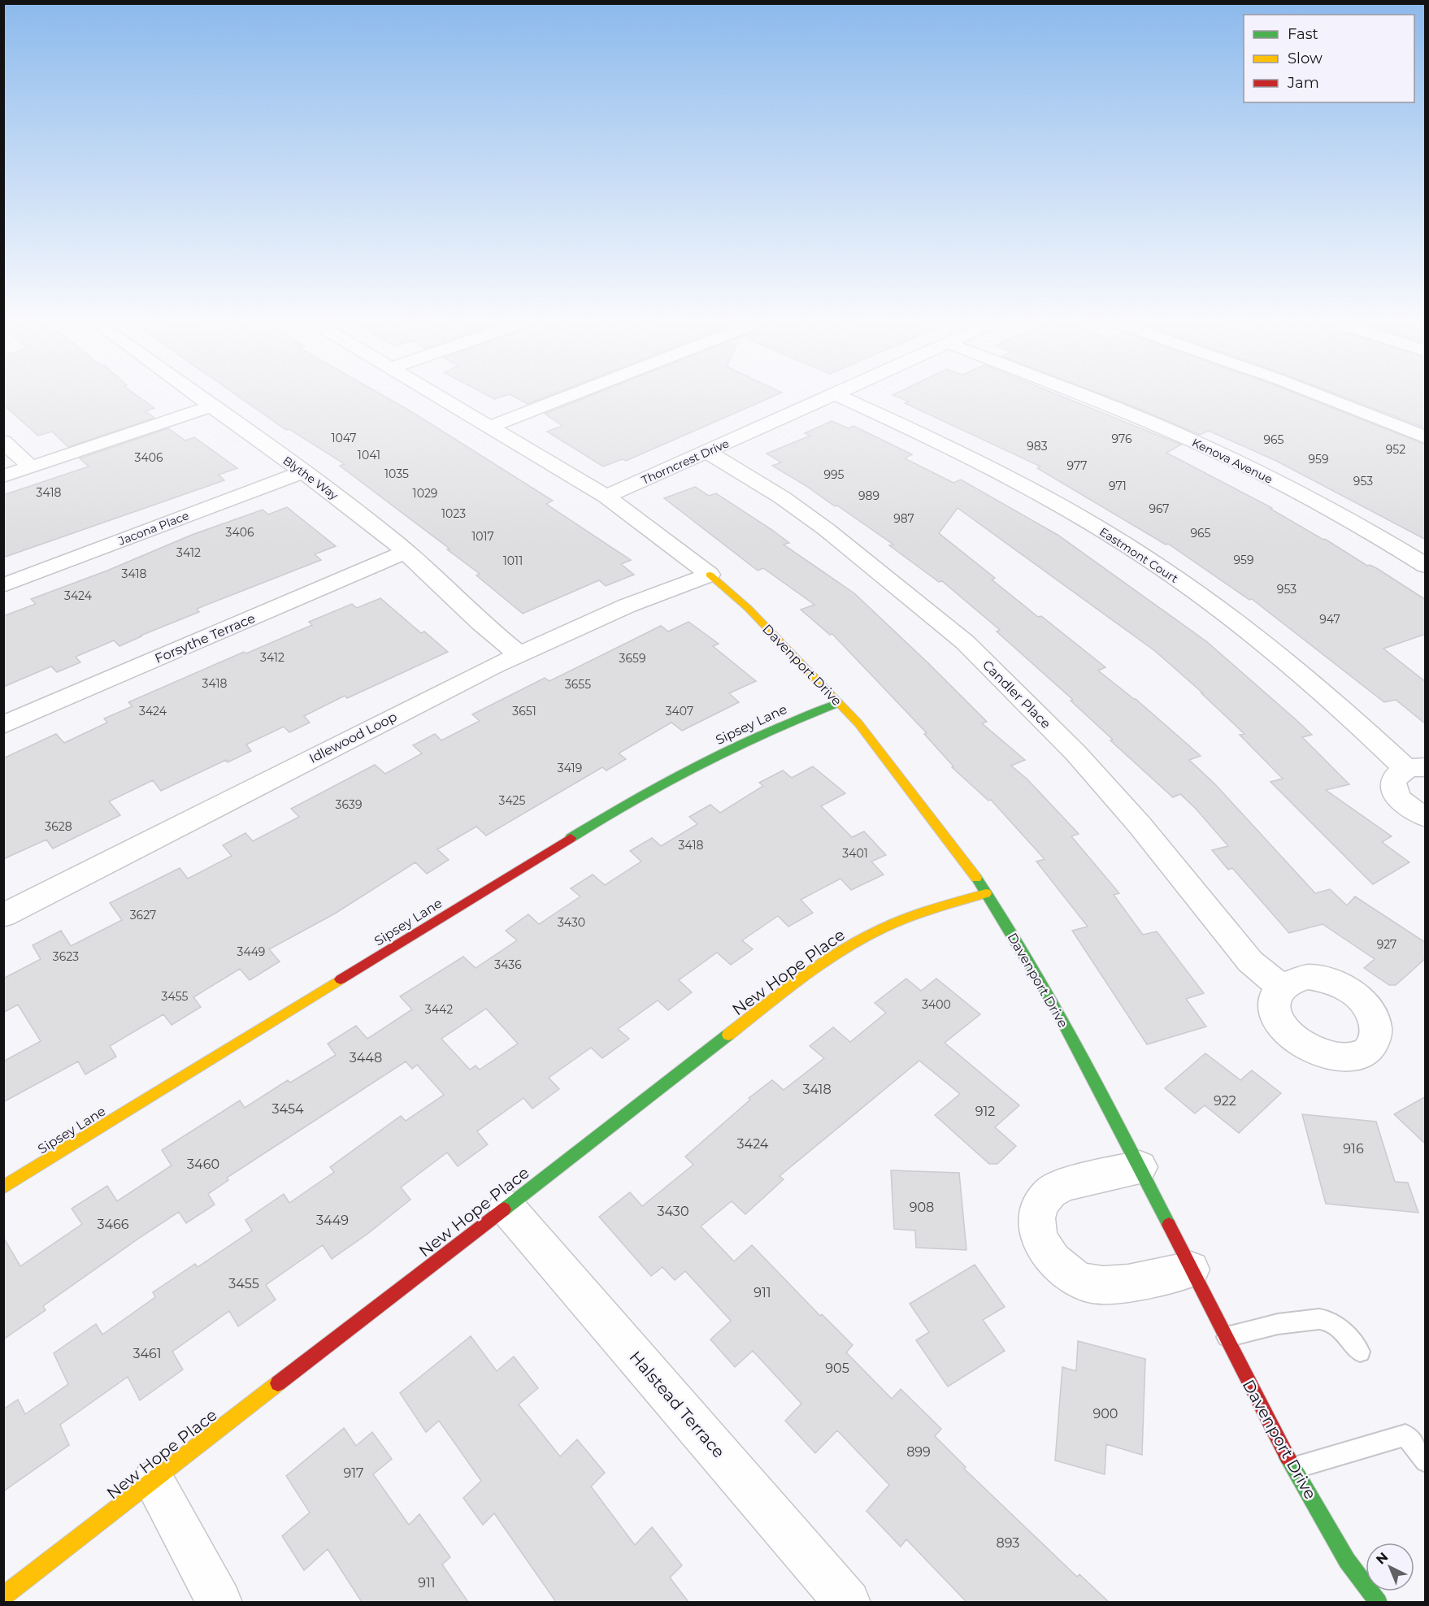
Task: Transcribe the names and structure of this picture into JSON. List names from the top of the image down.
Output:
{
  "streets": {
    "street": [
      "Kenova Avenue",
      "Thorncrest Drive",
      "Blythe Way",
      "Jacona Place",
      "Eastmont Court",
      "Forsythe Terrace",
      "Davenport Drive",
      "Candler Place",
      "Sipsey Lane",
      "Idlewood Loop",
      "New Hope Place",
      "Halstead Terrace"
    ]
  },
  "crossings": [
    ["Thorncrest Drive", "Eastmont Court"],
    ["Thorncrest Drive", "Davenport Drive"],
    ["Thorncrest Drive", "Candler Place"],
    ["Blythe Way", "Jacona Place"],
    ["Blythe Way", "Forsythe Terrace"],
    ["Blythe Way", "Idlewood Loop"],
    ["Davenport Drive", "Sipsey Lane"],
    ["Davenport Drive", "Idlewood Loop"],
    ["Davenport Drive", "New Hope Place"],
    ["New Hope Place", "Halstead Terrace"]
  ],
  "house_numbers": [
    "1047",
    "976",
    "965",
    "983",
    "952",
    "1041",
    "3406",
    "959",
    "977",
    "1035",
    "995",
    "953",
    "971",
    "3418",
    "1029",
    "989",
    "967",
    "1023",
    "987",
    "3406",
    "965",
    "1017",
    "3412",
    "959",
    "1011",
    "3418",
    "953",
    "3424",
    "947",
    "3412",
    "3659",
    "3418",
    "3655",
    "3424",
    "3651",
    "3407",
    "3419",
    "3425",
    "3639",
    "3628",
    "3418",
    "3401",
    "3627",
    "3430",
    "927",
    "3449",
    "3623",
    "3436",
    "3455",
    "3400",
    "3442",
    "3448",
    "3418",
    "922",
    "3454",
    "912",
    "3424",
    "916",
    "3460",
    "908",
    "3430",
    "3449",
    "3466",
    "3455",
    "911",
    "3461",
    "905",
    "900",
    "899",
    "917",
    "893",
    "911"
  ],
  "legend": ["Fast", "Slow", "Jam"],
  "north": "top left"
}
